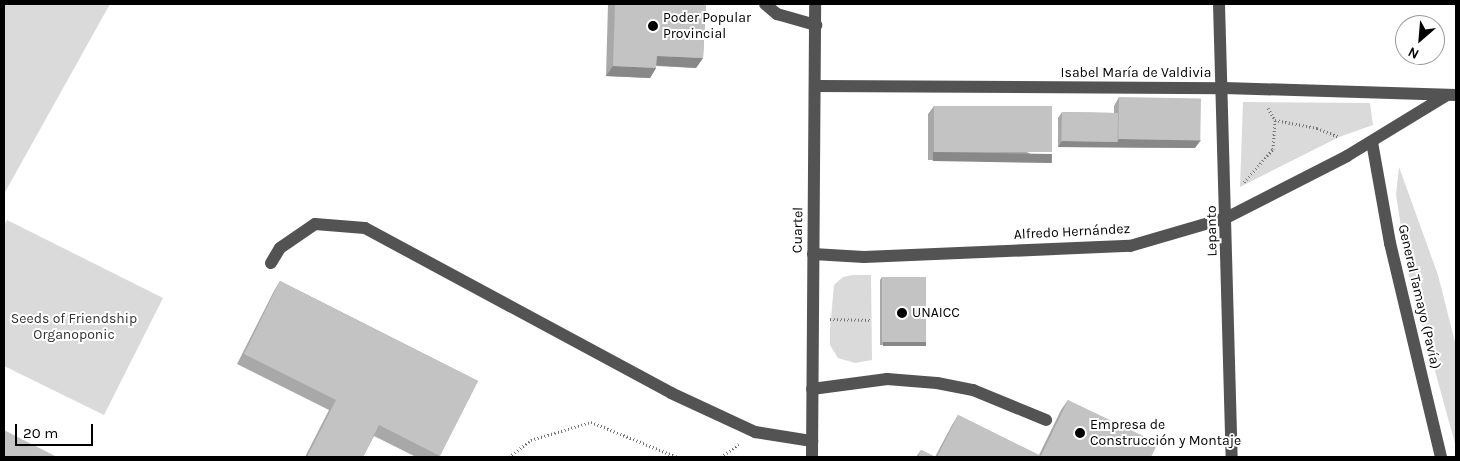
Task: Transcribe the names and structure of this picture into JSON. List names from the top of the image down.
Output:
{
  "streets": {
    "street": [
      "Isabel María de Valdivia",
      "Cuartel",
      "Lepanto",
      "Alfredo Hernández",
      "General Tamayo (Pavía)"
    ]
  },
  "crossings": [
    ["Isabel María de Valdivia", "Cuartel"],
    ["Isabel María de Valdivia", "Lepanto"],
    ["Isabel María de Valdivia", "Alfredo Hernández"],
    ["Cuartel", "Alfredo Hernández"],
    ["Lepanto", "Alfredo Hernández"],
    ["Alfredo Hernández", "General Tamayo (Pavía)"]
  ],
  "parks": ["Seeds of Friendship Organoponic"],
  "places": ["Poder Popular Provincial", "UNAICC", "Empresa de Construcción y Montaje"],
  "scale_bar": "20 m",
  "north": "bottom left"
}
